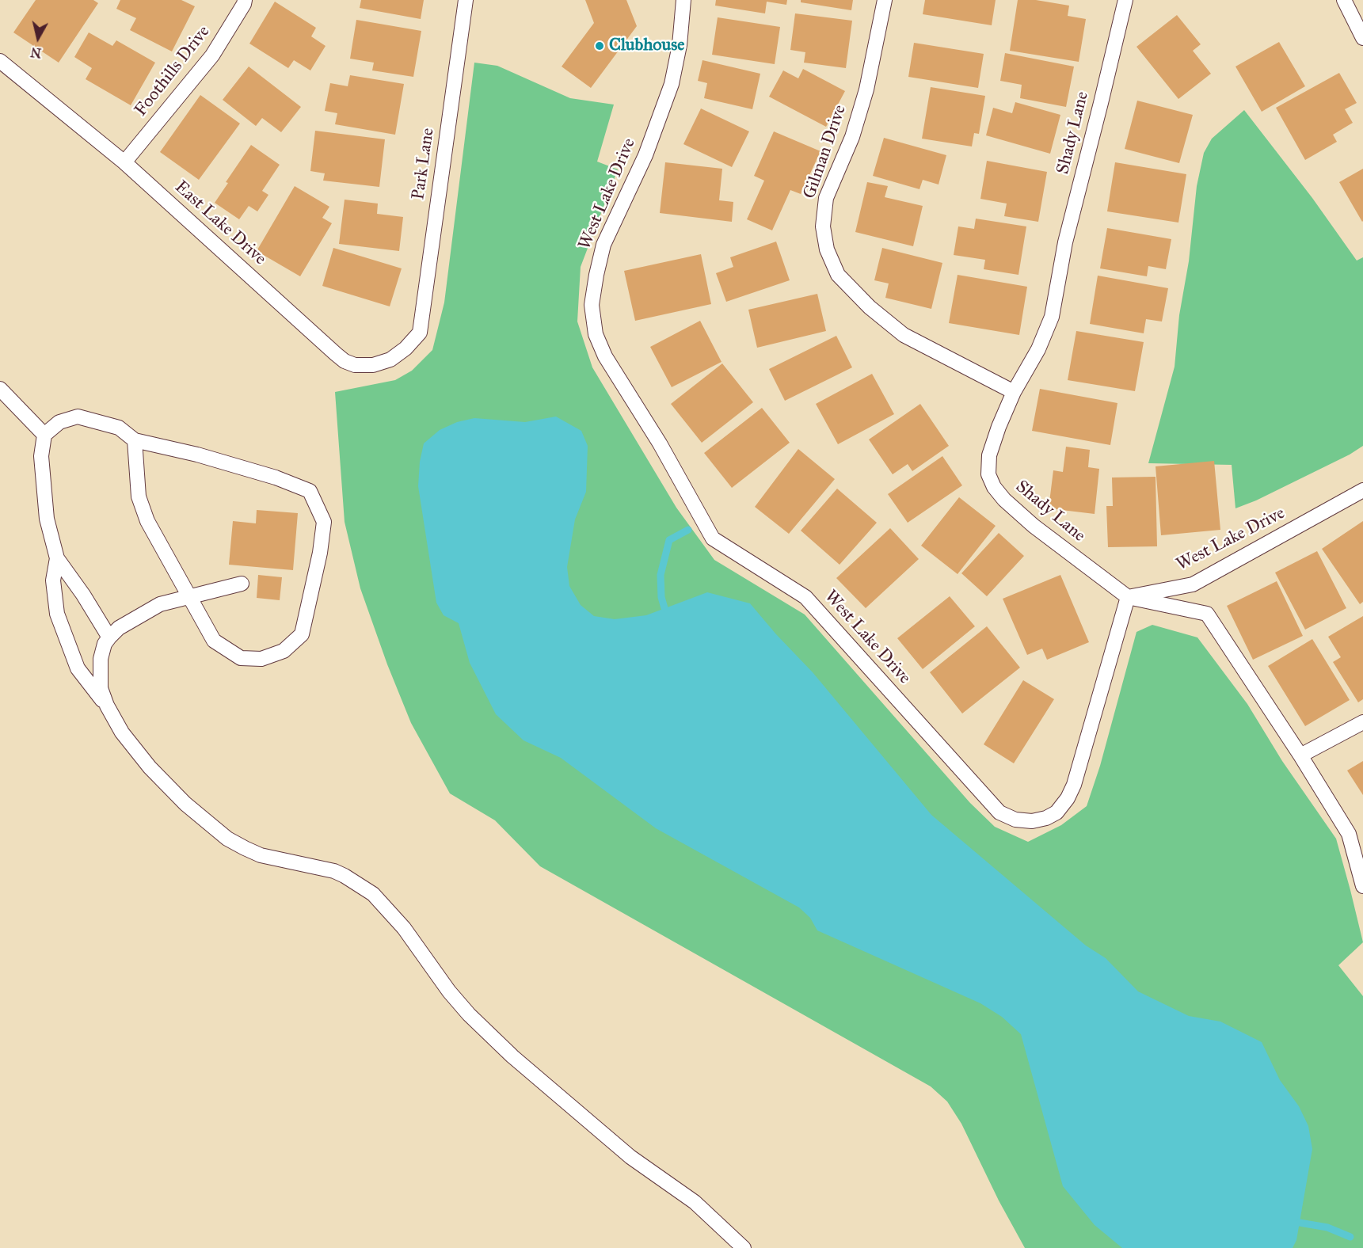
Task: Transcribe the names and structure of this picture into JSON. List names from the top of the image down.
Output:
{
  "streets": {
    "lane": [
      "Foothills Drive",
      "Shady Lane",
      "Gilman Drive",
      "Park Lane",
      "West Lake Drive",
      "East Lake Drive"
    ]
  },
  "crossings": [
    ["Foothills Drive", "East Lake Drive"],
    ["Shady Lane", "Gilman Drive"],
    ["Shady Lane", "West Lake Drive"],
    ["Park Lane", "East Lake Drive"]
  ],
  "places": ["Clubhouse"],
  "north": "bottom"
}
